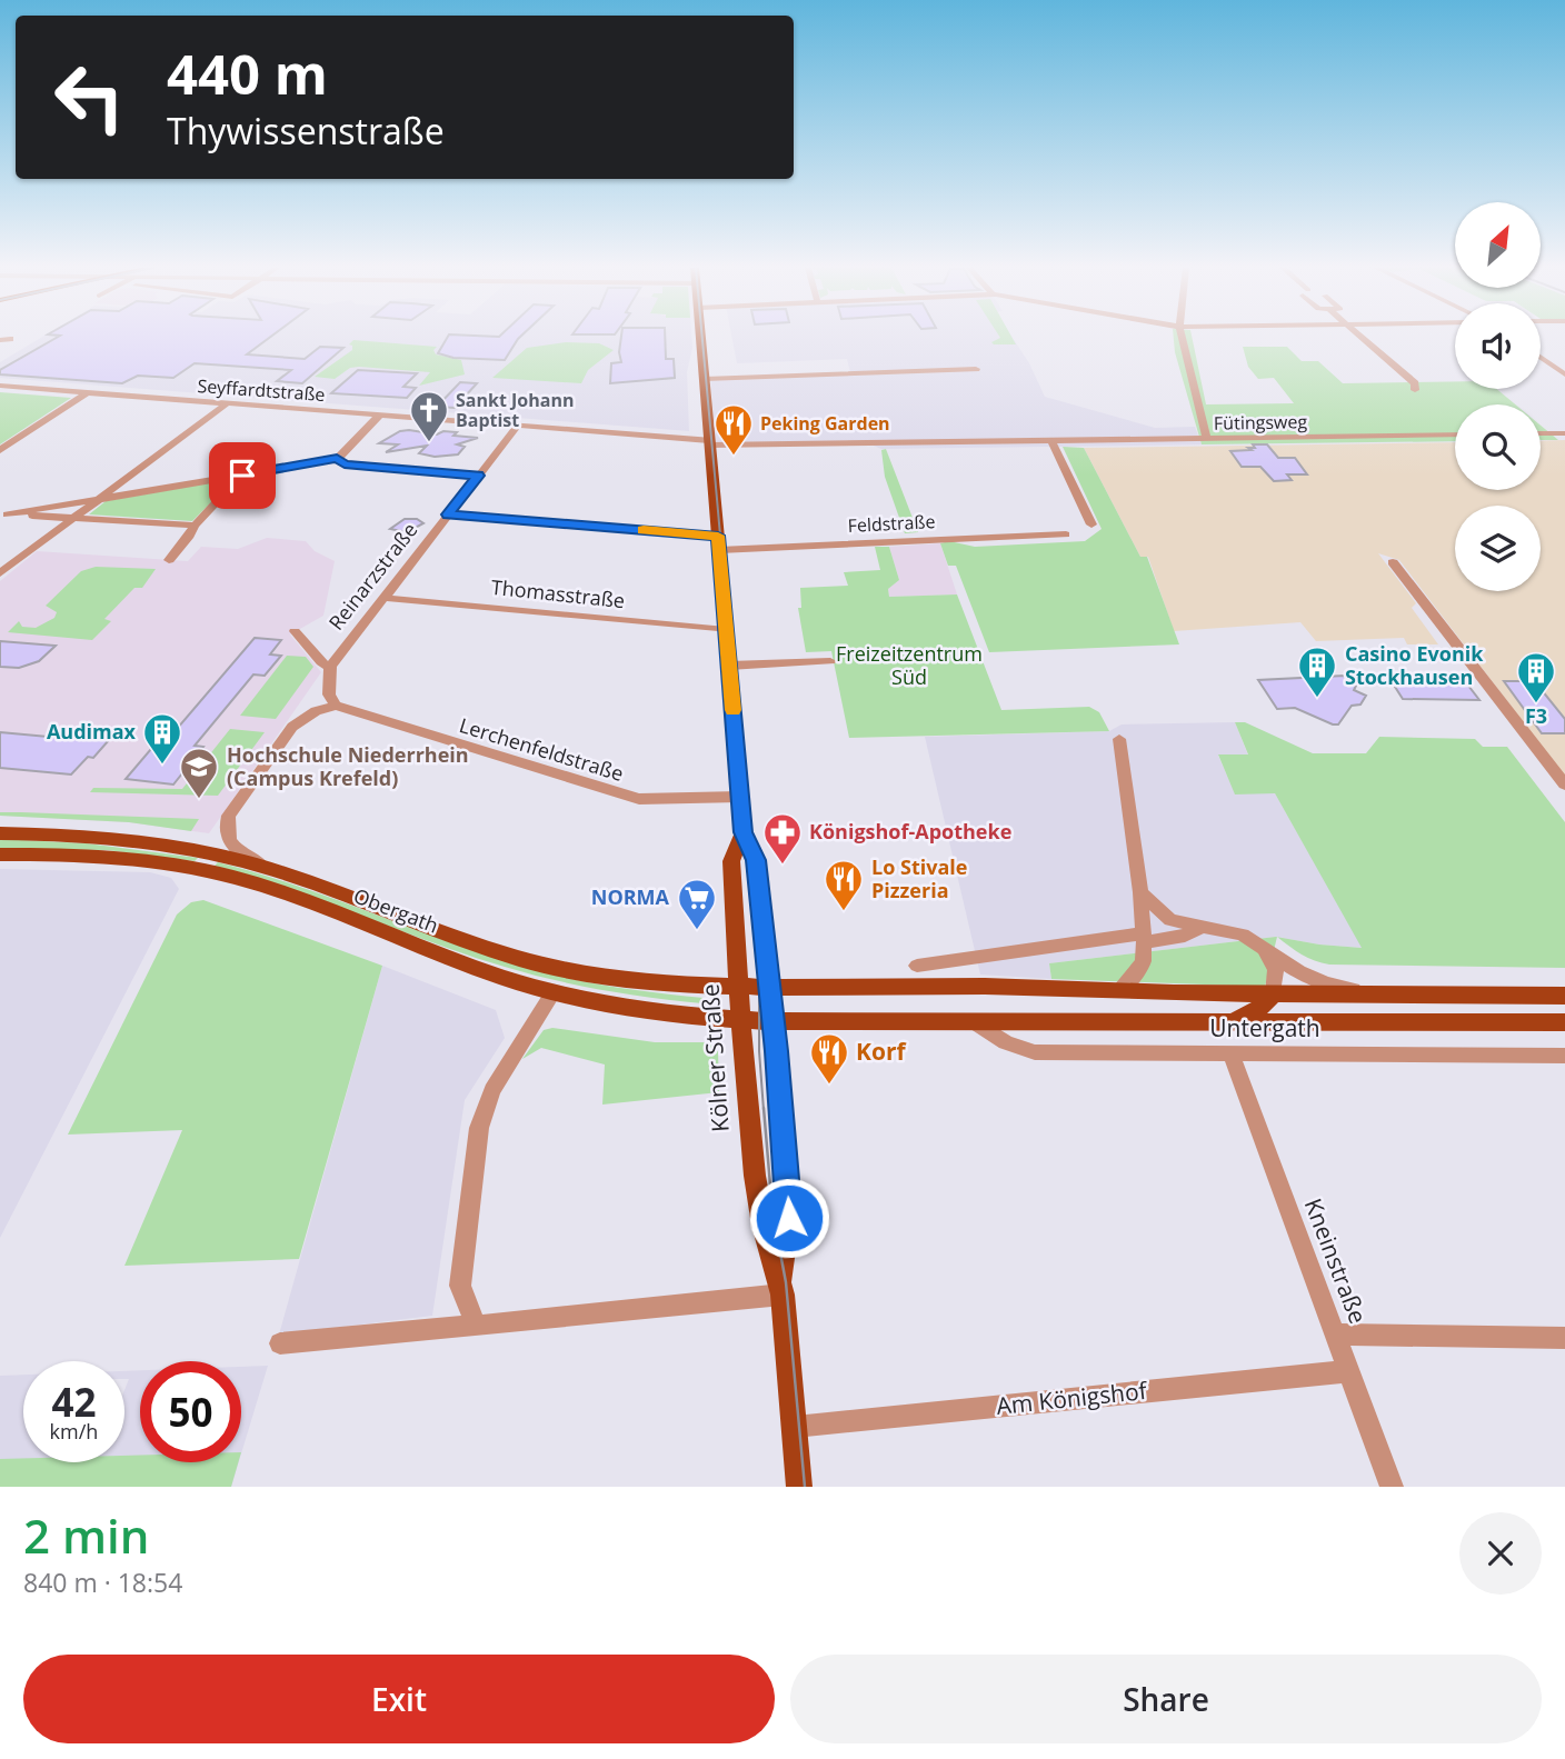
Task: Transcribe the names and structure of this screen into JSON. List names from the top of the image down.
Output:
{
  "streets": {
    "main road": ["Obergath", "Untergath", "Kölner Straße"],
    "street": [
      "Seyffardtstraße",
      "Fütingsweg",
      "Feldstraße",
      "Reinarzstraße",
      "Thomasstraße",
      "Lerchenfeldstraße",
      "Kneinstraße",
      "Am Königshof"
    ]
  },
  "crossings": [
    ["Fütingsweg", "Kölner Straße"],
    ["Feldstraße", "Reinarzstraße"],
    ["Feldstraße", "Kölner Straße"],
    ["Reinarzstraße", "Thomasstraße"],
    ["Thomasstraße", "Kölner Straße"],
    ["Lerchenfeldstraße", "Kölner Straße"],
    ["Obergath", "Untergath"],
    ["Obergath", "Kölner Straße"],
    ["Untergath", "Kölner Straße"],
    ["Untergath", "Kneinstraße"],
    ["Kölner Straße", "Am Königshof"],
    ["Kneinstraße", "Am Königshof"]
  ],
  "parks": ["Freizeitzentrum Süd"],
  "places": {
    "church": ["Sankt Johann Baptist"],
    "restaurant": ["Peking Garden", "Lo Stivale Pizzeria", "Korf"],
    "building": ["Casino Evonik Stockhausen", "F3", "Audimax"],
    "school or university": ["Hochschule Niederrhein (Campus Krefeld)"],
    "pharmacy": ["Königshof-Apotheke"],
    "supermarket": ["NORMA"]
  },
  "north": "top right",
  "page": {
    "turn": ["440 m", "Thywissenstraße"],
    "speed": "42 km/h",
    "limit": "50",
    "heading": ["2 min", "840 m · 18:54"],
    "buttons": ["Exit", "Share"]
  }
}
